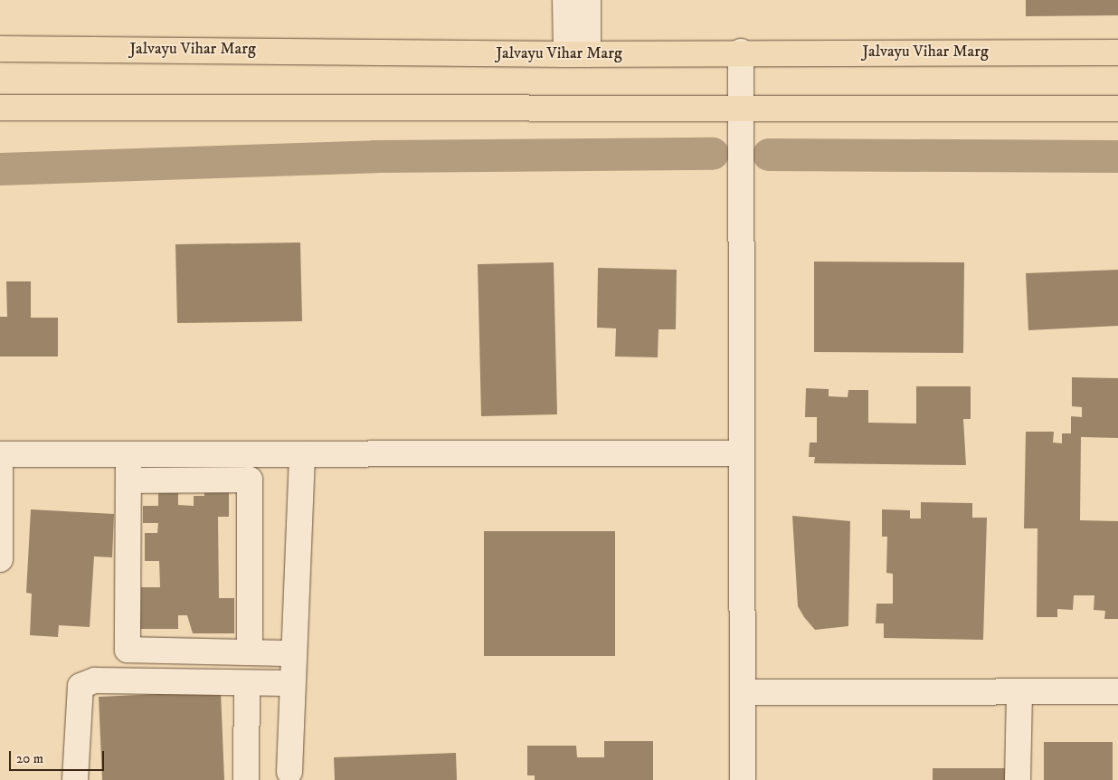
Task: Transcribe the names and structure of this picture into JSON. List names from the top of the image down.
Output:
{
  "streets": {
    "main road": ["Jalvayu Vihar Marg"]
  },
  "scale_bar": "20 m"
}
